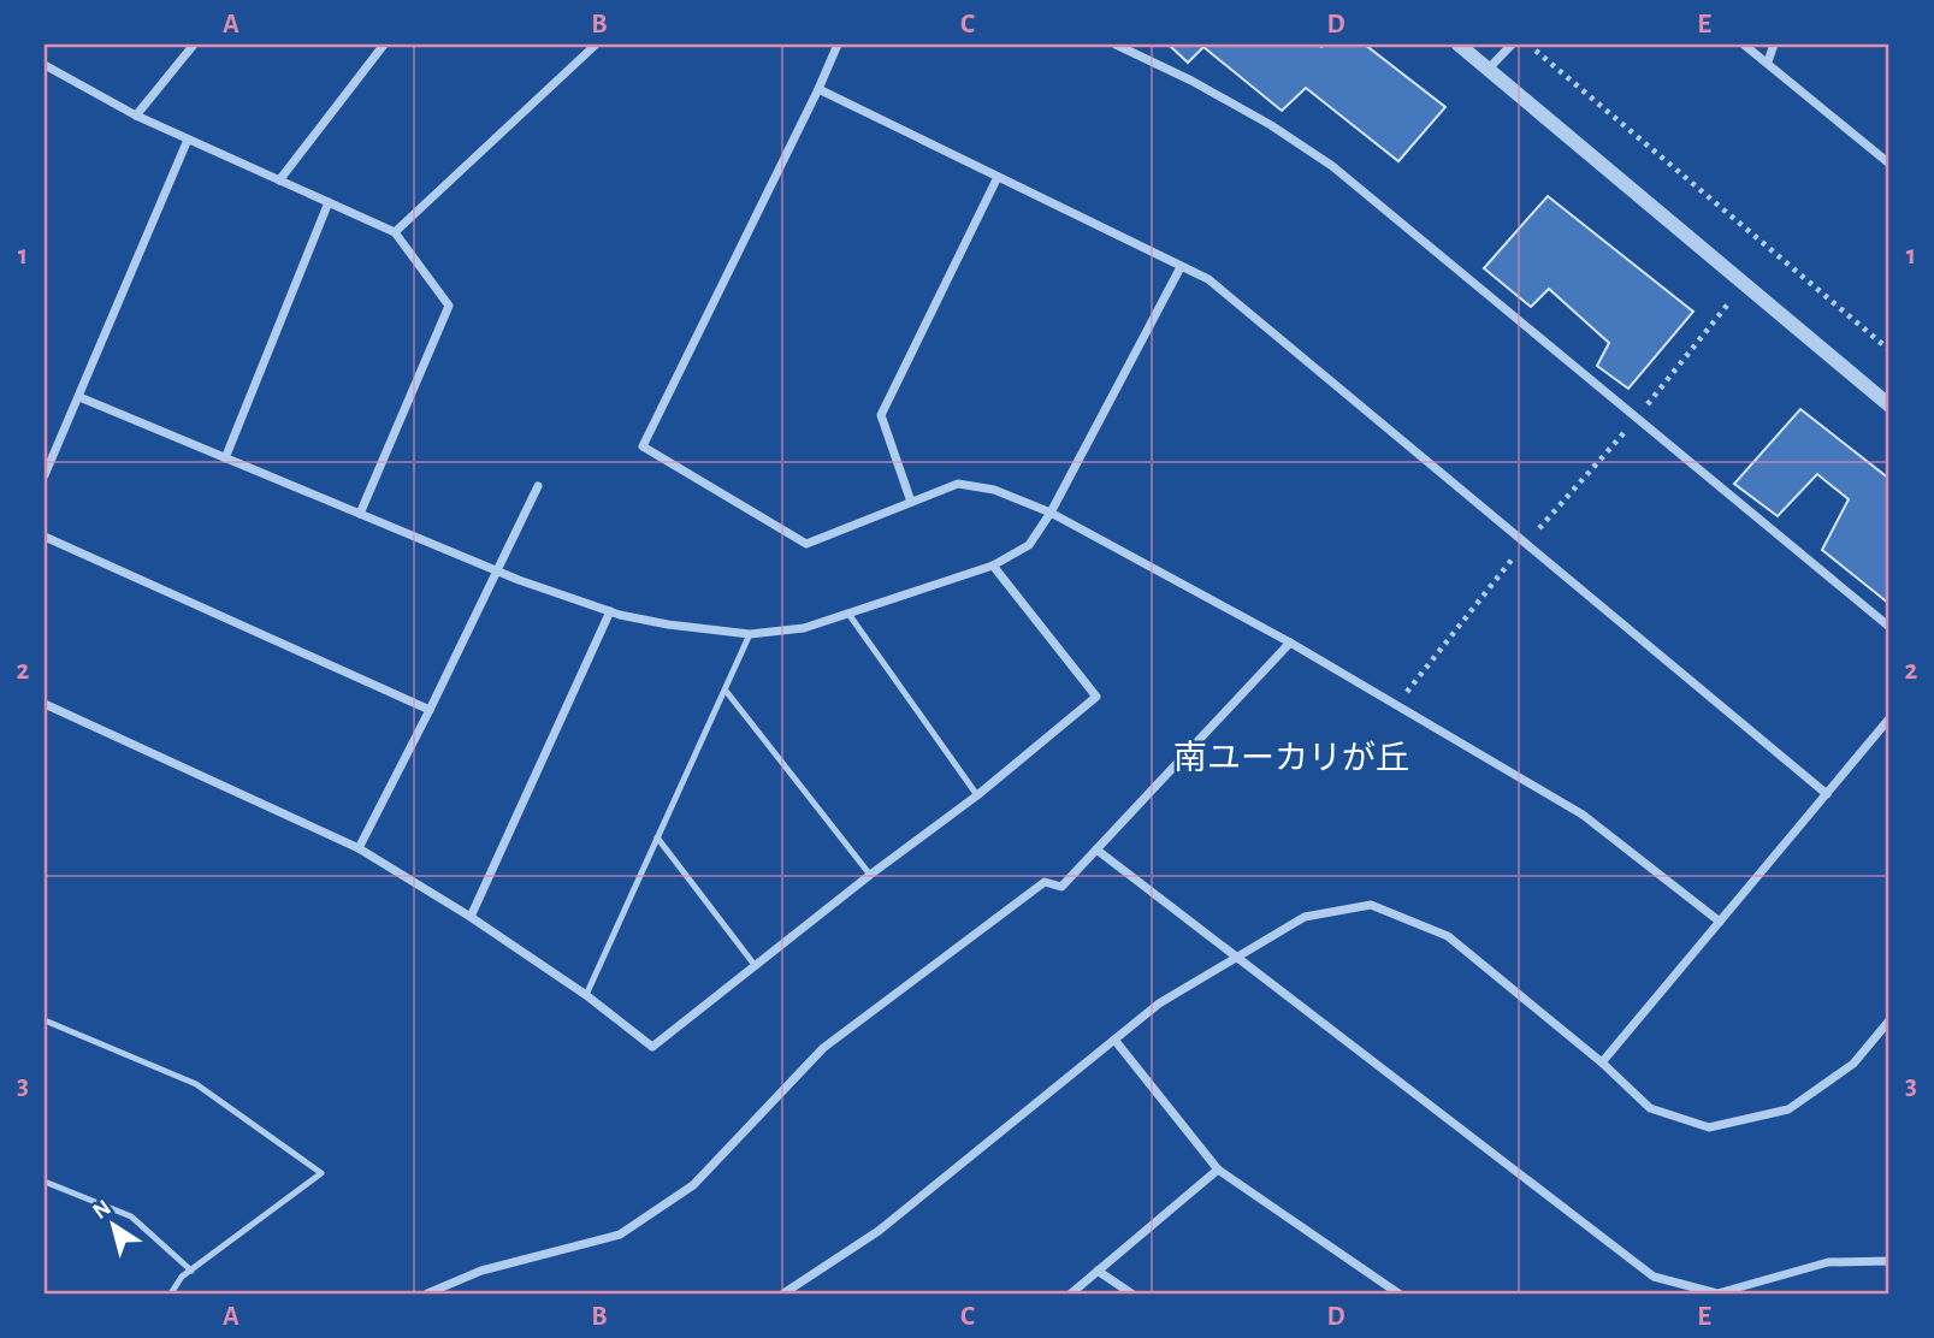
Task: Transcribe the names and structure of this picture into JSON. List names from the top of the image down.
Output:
{
  "districts": ["南ユーカリが丘"],
  "north": "top left",
  "grid": {
    "columns": [
      "A",
      "B",
      "C",
      "D",
      "E"
    ],
    "rows": ["1", "2", "3"]
  }
}
